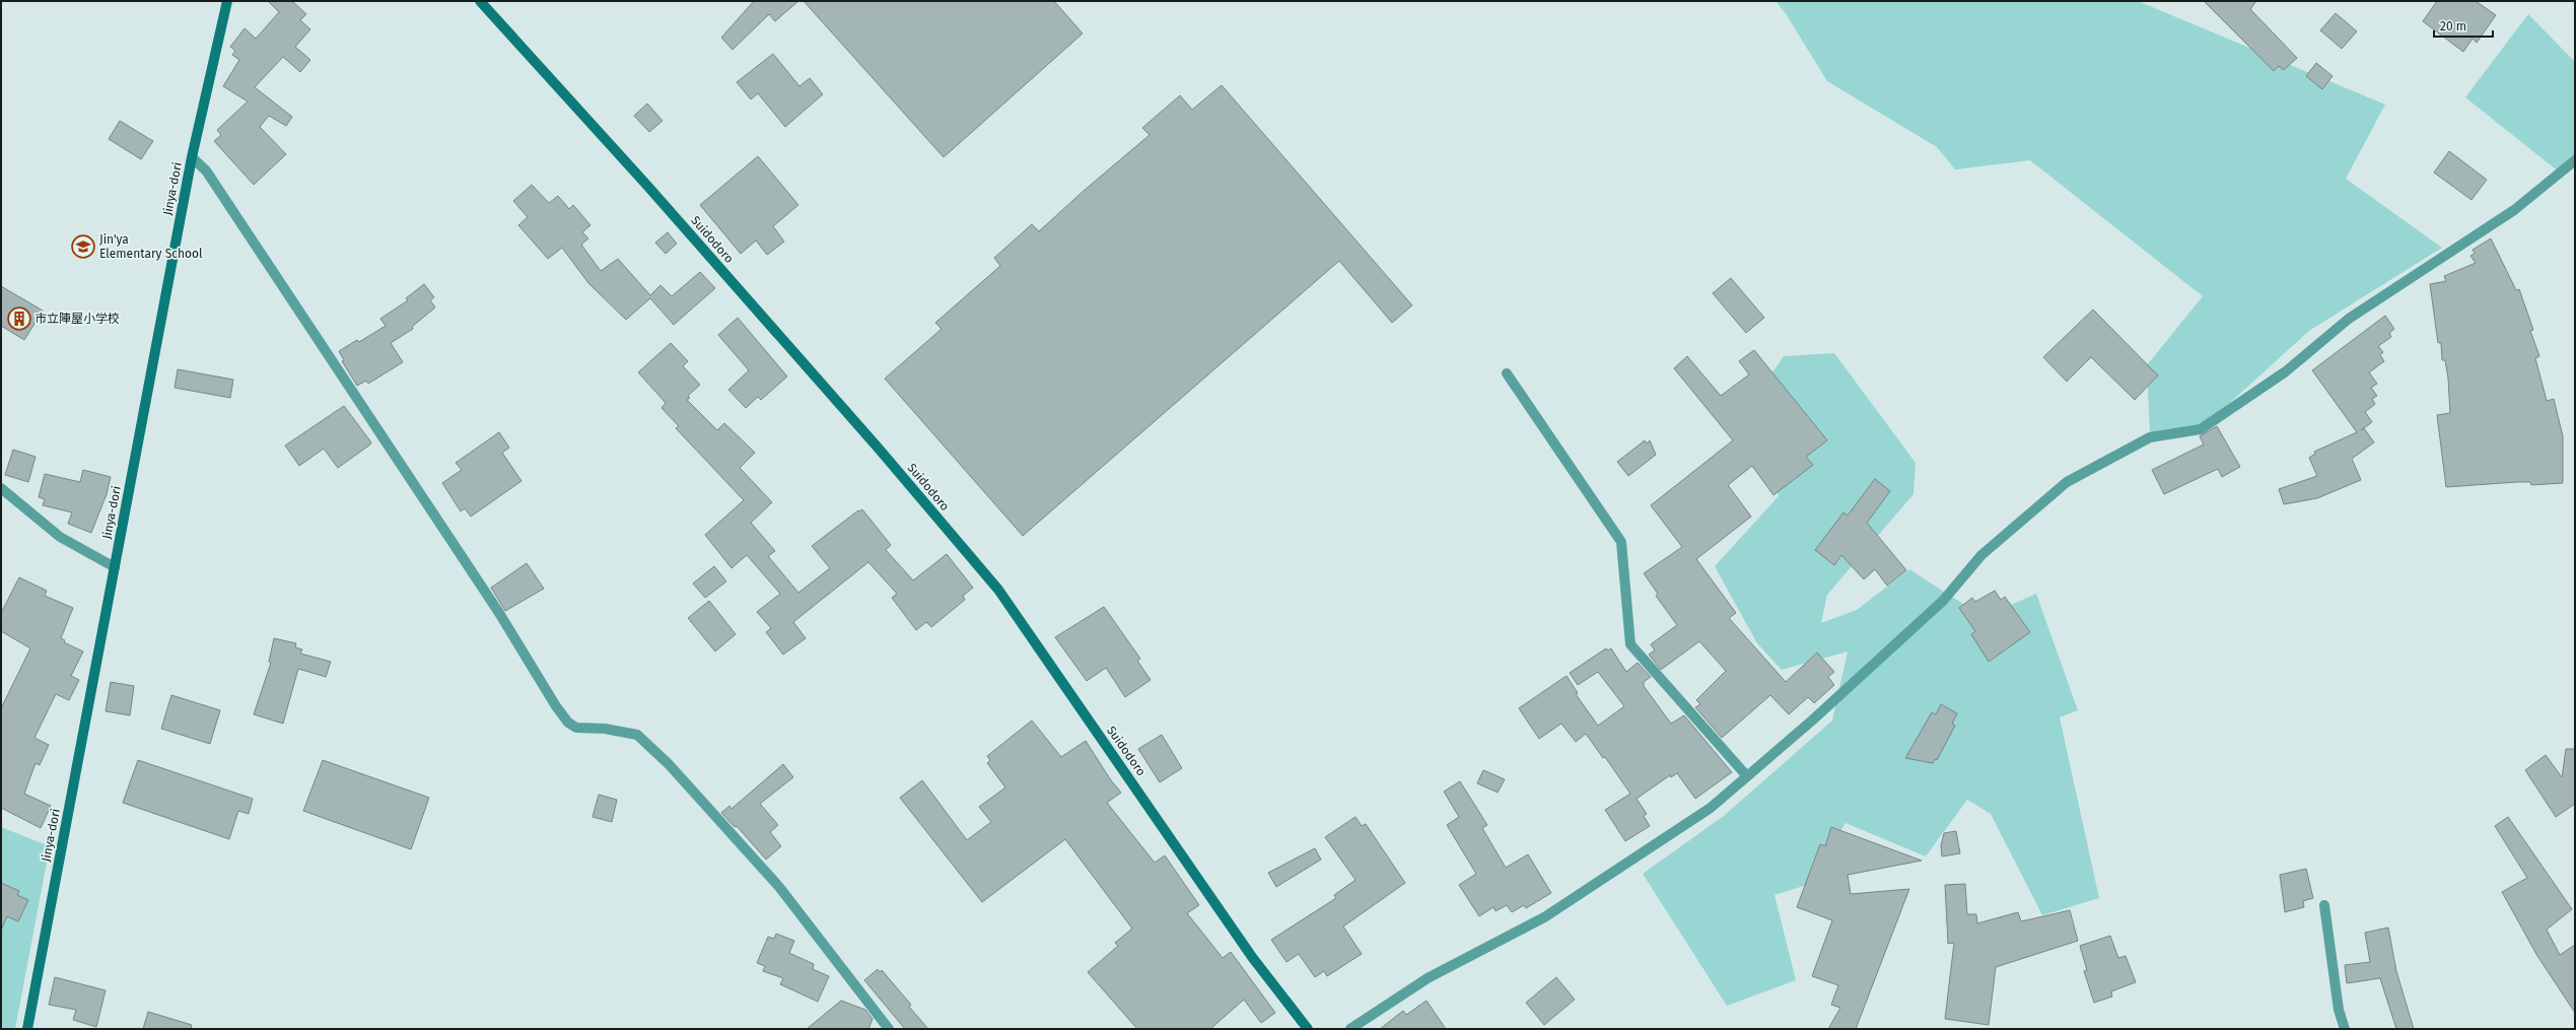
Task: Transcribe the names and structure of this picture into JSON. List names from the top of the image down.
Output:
{
  "streets": {
    "street": ["Jinya-dori", "Suidodoro"]
  },
  "places": {
    "school or university": ["Jin'ya Elementary School"],
    "building": ["市立陣屋小学校"]
  },
  "scale_bar": "20 m"
}
